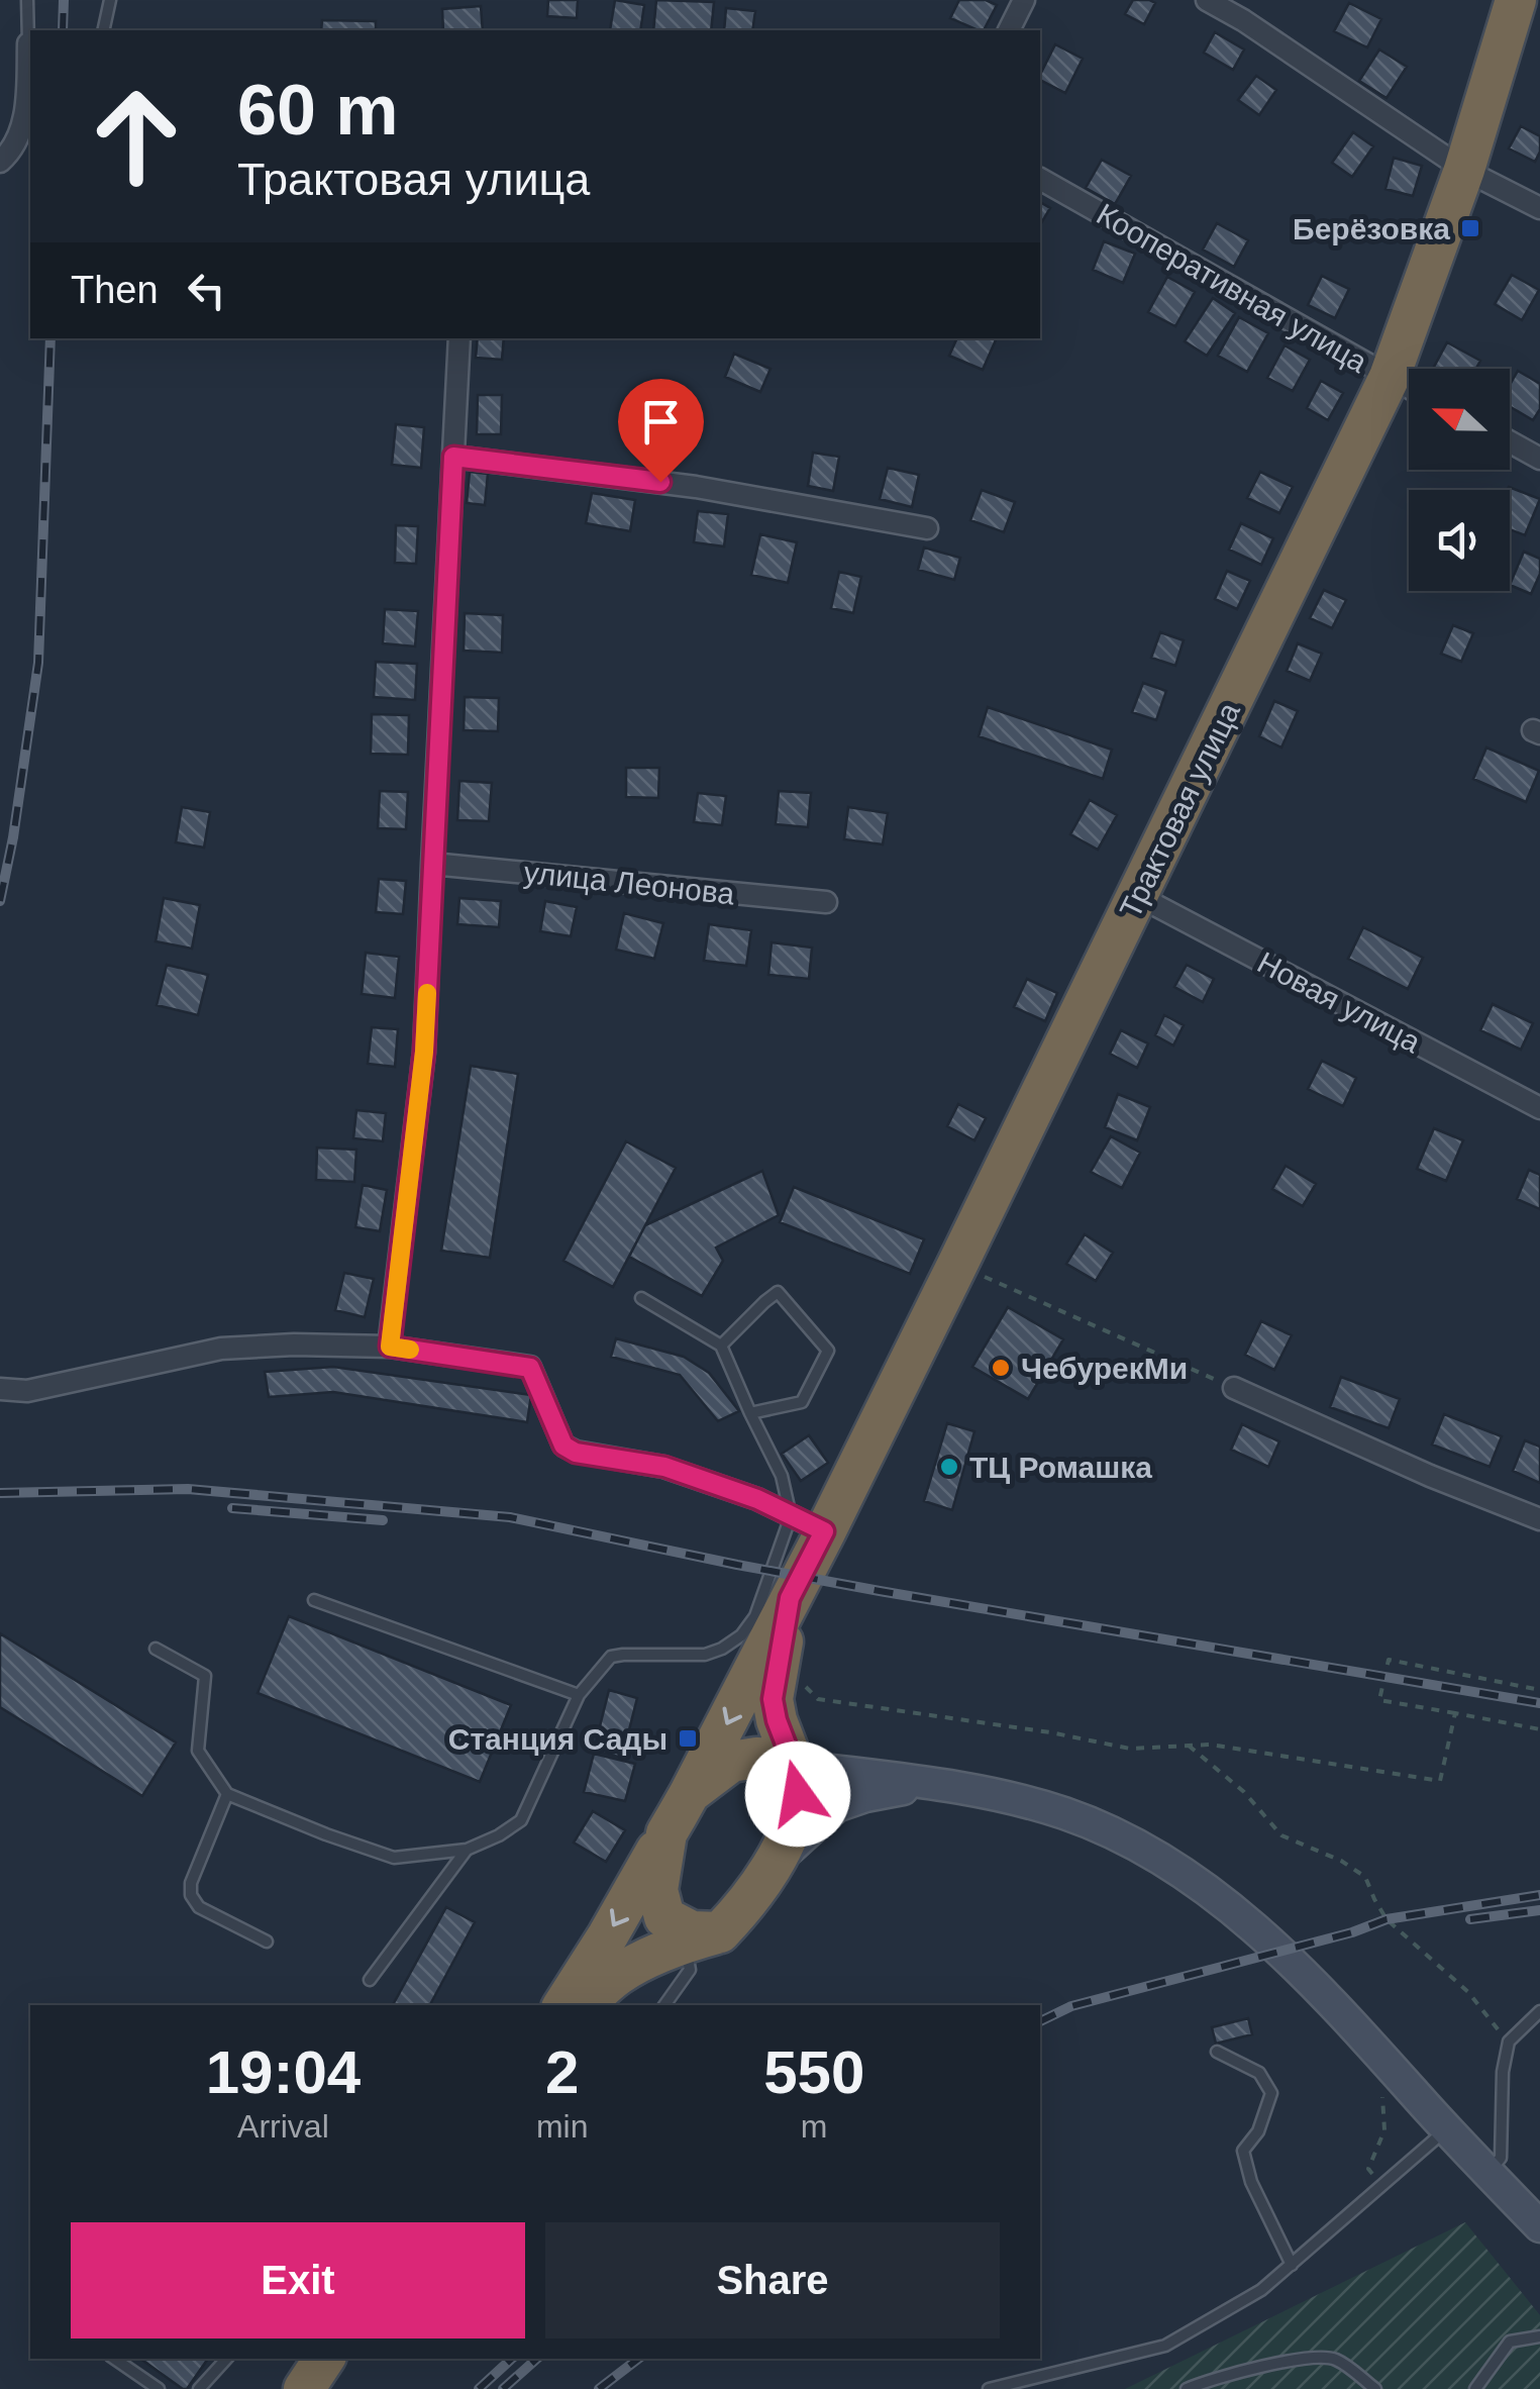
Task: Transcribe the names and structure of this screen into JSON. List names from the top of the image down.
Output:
{
  "streets": {
    "highway": ["Трактовая улица"],
    "street": ["Кооперативная улица", "улица Леонова", "Новая улица"]
  },
  "crossings": [
    ["Кооперативная улица", "Трактовая улица"],
    ["Трактовая улица", "Новая улица"]
  ],
  "places": {
    "transit": ["Берёзовка", "Станция Сады"],
    "other": ["ЧебурекМи", "ТЦ Ромашка"]
  },
  "north": "left",
  "page": {
    "turn": ["60 m", "Трактовая улица"],
    "then": "Then",
    "eta": [
      "19:04",
      "Arrival",
      "2",
      "min",
      "550",
      "m"
    ],
    "buttons": ["Exit", "Share"]
  }
}
